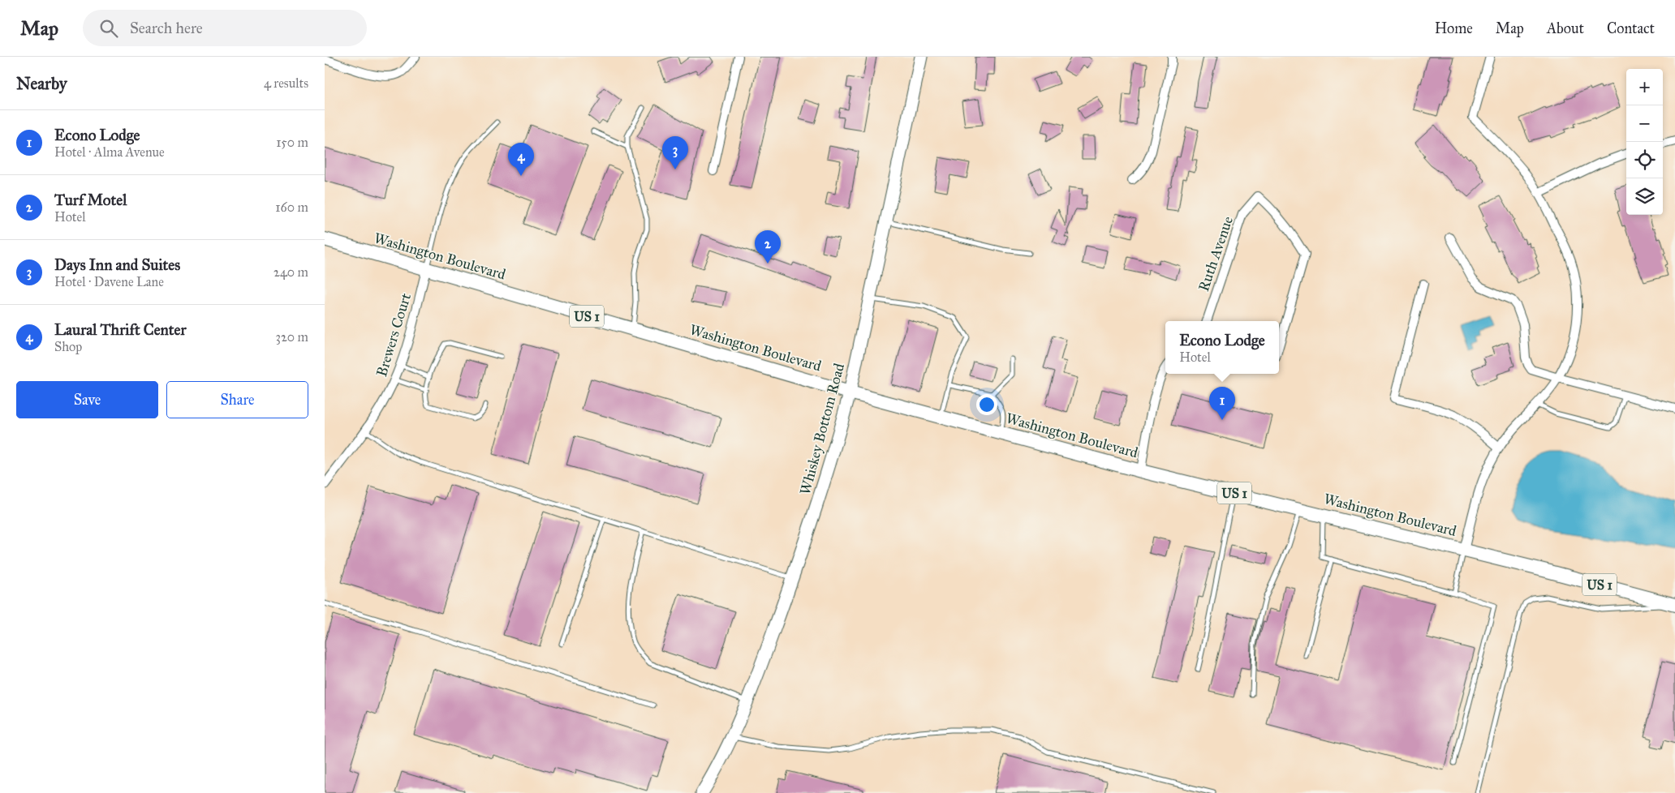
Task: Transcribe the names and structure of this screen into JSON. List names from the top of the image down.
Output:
{
  "streets": {
    "main road": ["Washington Boulevard", "US 1"],
    "street": ["Ruth Avenue", "Brewers Court", "Whiskey Bottom Road"]
  },
  "crossings": [
    ["Washington Boulevard", "Brewers Court"],
    ["Washington Boulevard", "Whiskey Bottom Road"]
  ],
  "page": {
    "header": "Map",
    "search": "Search here",
    "nav": [
      "Home",
      "Map",
      "About",
      "Contact"
    ],
    "heading": ["Nearby", "4 results"],
    "map_buttons": ["+", "−"],
    "list": [
      {
        "mark": "1",
        "name": "Econo Lodge",
        "note": "Hotel · Alma Avenue",
        "value": "150 m"
      },
      {
        "mark": "2",
        "name": "Turf Motel",
        "note": "Hotel",
        "value": "160 m"
      },
      {
        "mark": "3",
        "name": "Days Inn and Suites",
        "note": "Hotel · Davene Lane",
        "value": "240 m"
      },
      {
        "mark": "4",
        "name": "Laural Thrift Center",
        "note": "Shop",
        "value": "320 m"
      }
    ],
    "pins": [
      "3",
      "4",
      "2",
      "1"
    ],
    "popup": ["Econo Lodge", "Hotel"],
    "buttons": ["Save", "Share"]
  }
}
